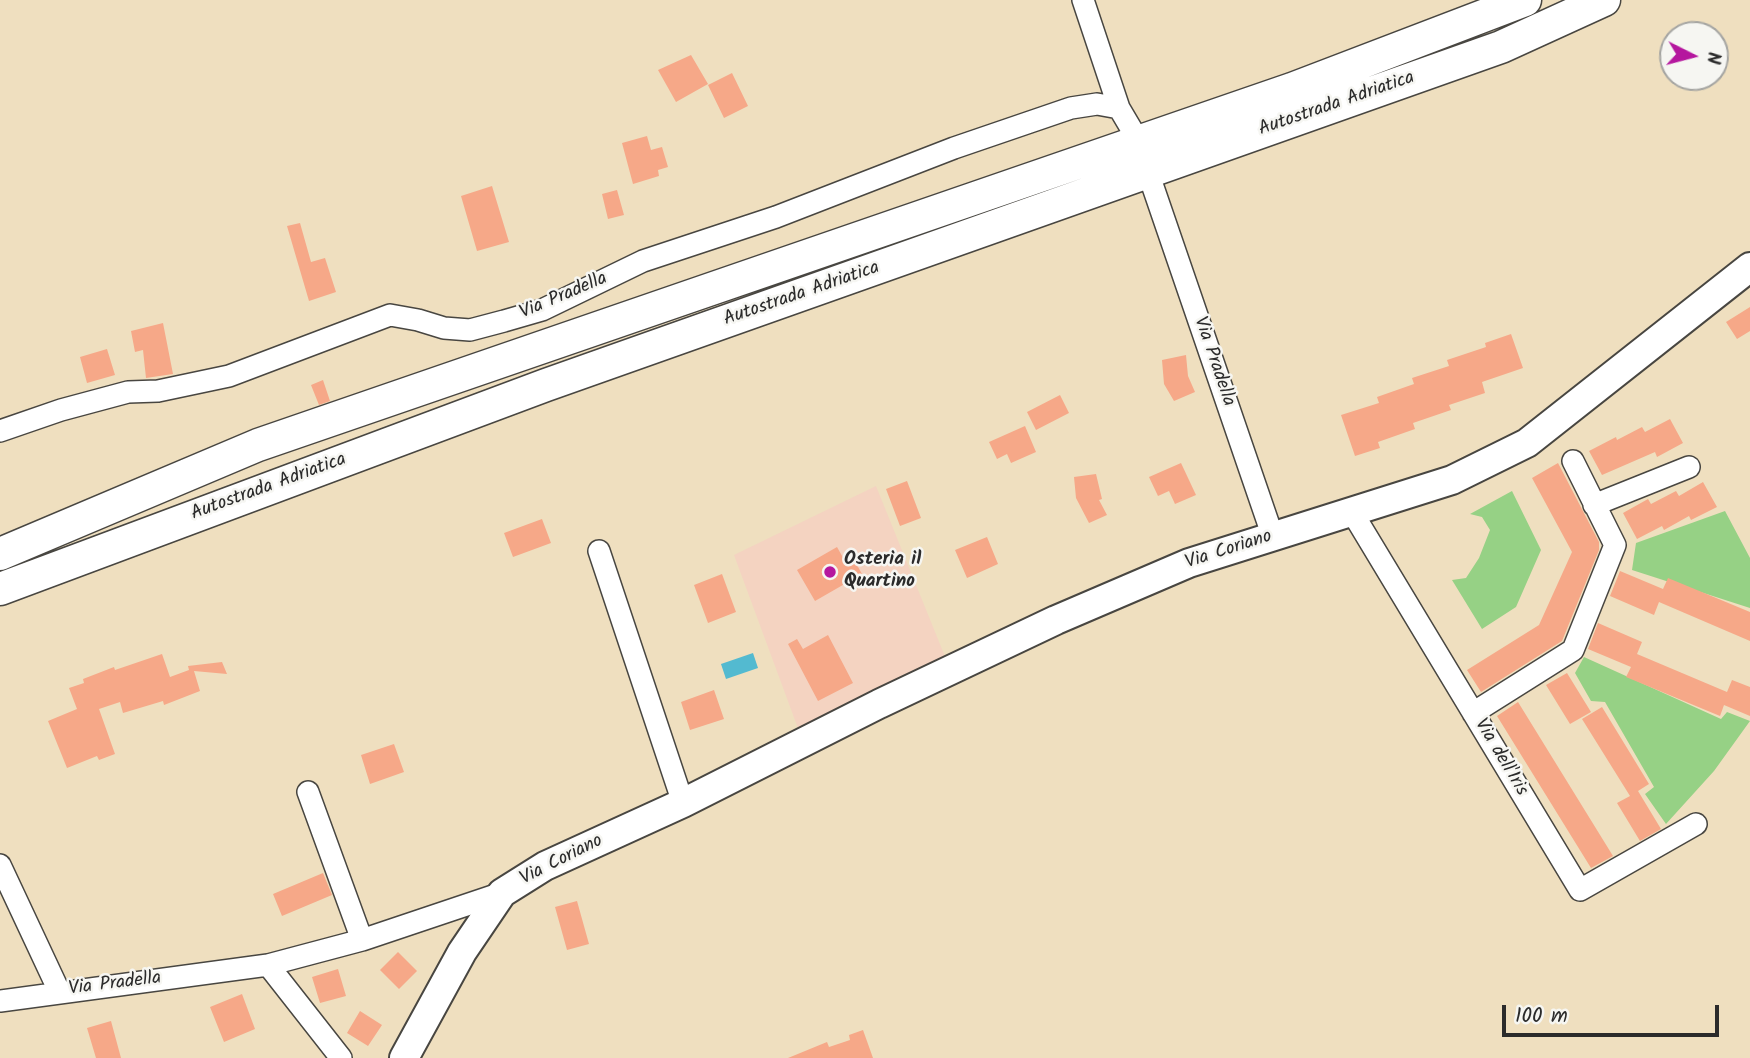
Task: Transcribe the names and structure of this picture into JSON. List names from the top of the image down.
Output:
{
  "streets": {
    "highway": ["Autostrada Adriatica"],
    "main road": ["Via Coriano"],
    "street": ["Via Pradella", "Via dell'Iris"]
  },
  "crossings": [
    ["Via Pradella", "Via Coriano"],
    ["Via Coriano", "Via dell'Iris"]
  ],
  "places": ["Osteria il Quartino"],
  "scale_bar": "100 m",
  "north": "right"
}
